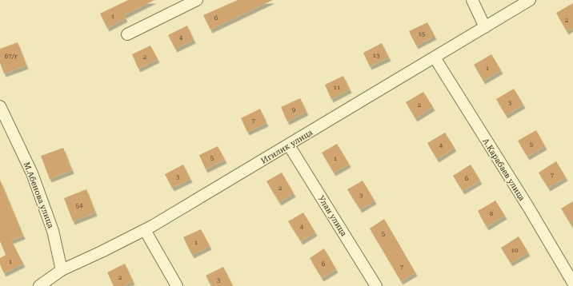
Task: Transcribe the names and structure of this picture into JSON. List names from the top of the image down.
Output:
{
  "streets": {
    "street": [
      "Игилик улица",
      "А.Карабаев улица",
      "М.Абенова улица",
      "Улан улица"
    ]
  },
  "crossings": [
    ["Игилик улица", "А.Карабаев улица"],
    ["Игилик улица", "М.Абенова улица"],
    ["Игилик улица", "Улан улица"]
  ],
  "house_numbers": [
    "1",
    "6",
    "2",
    "15",
    "4",
    "13",
    "67/г",
    "2",
    "1",
    "11",
    "3",
    "2",
    "9",
    "7",
    "5",
    "4",
    "5",
    "1",
    "7",
    "3",
    "6",
    "2",
    "3",
    "54",
    "8",
    "4",
    "5",
    "1",
    "10",
    "1",
    "6",
    "7",
    "2",
    "3"
  ]
}
